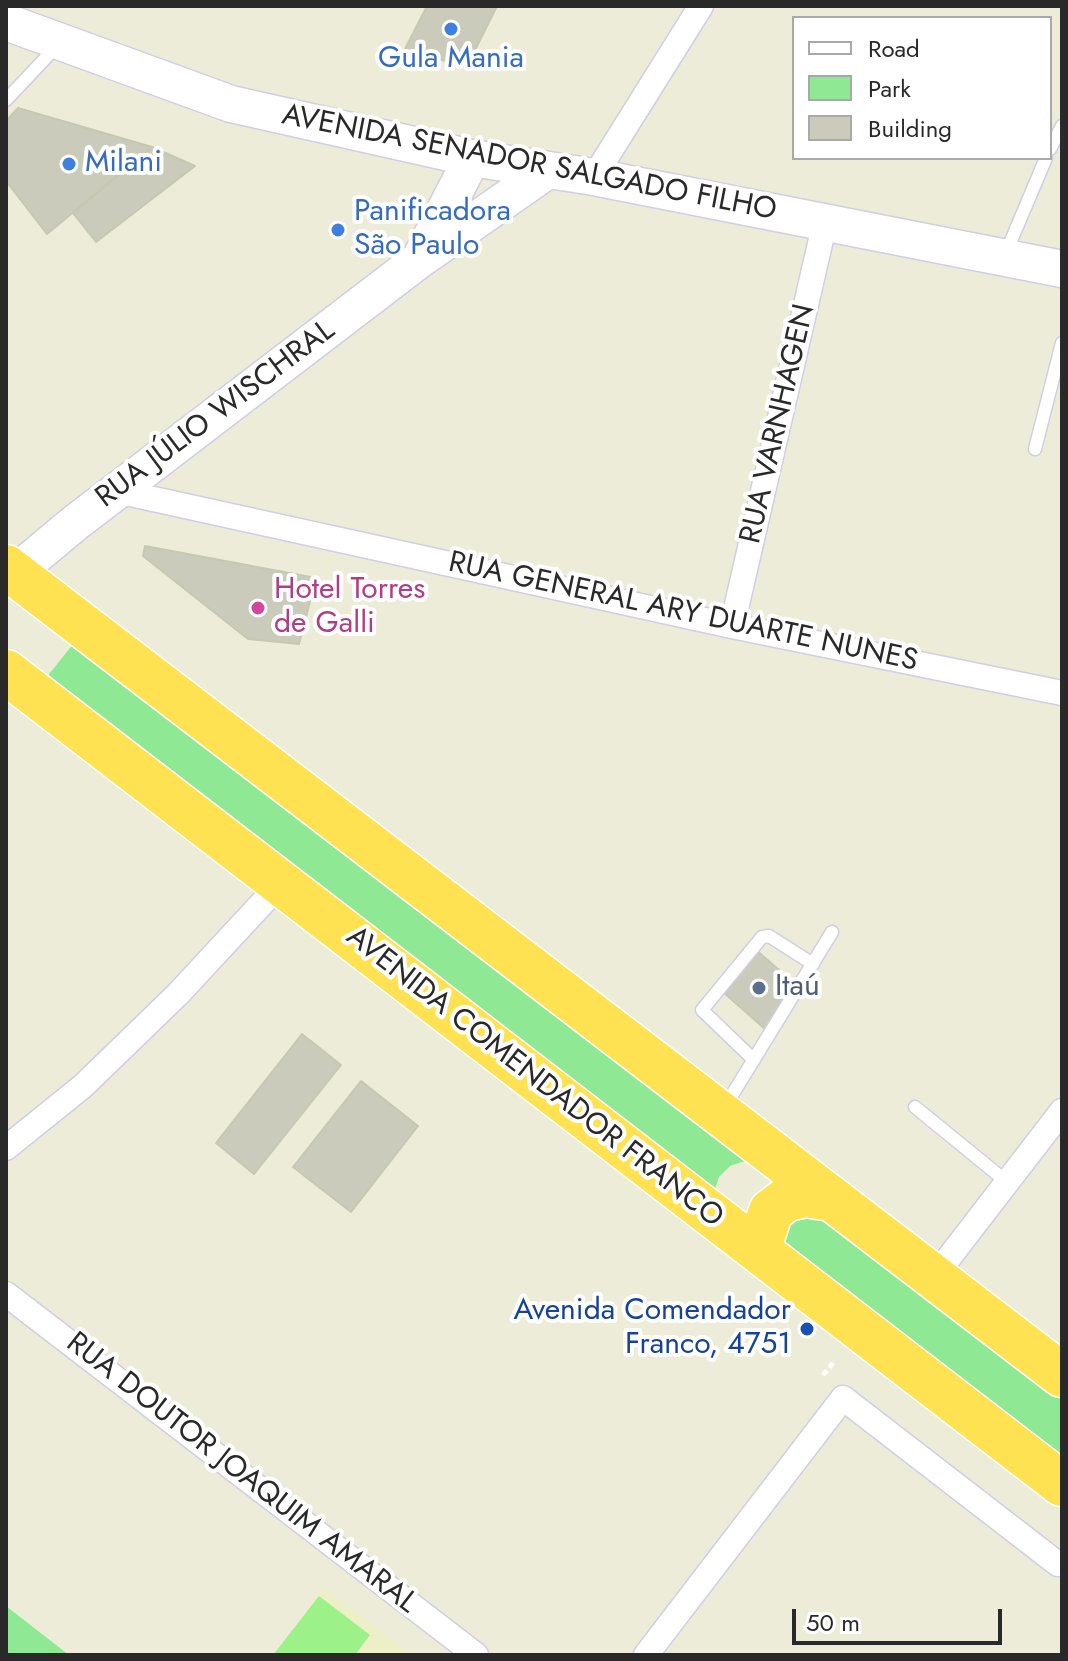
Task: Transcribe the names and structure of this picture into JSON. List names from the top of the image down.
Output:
{
  "streets": {
    "highway": ["AVENIDA COMENDADOR FRANCO"],
    "main road": ["AVENIDA SENADOR SALGADO FILHO", "RUA JÚLIO WISCHRAL"],
    "street": ["RUA VARNHAGEN", "RUA GENERAL ARY DUARTE NUNES", "RUA DOUTOR JOAQUIM AMARAL"]
  },
  "crossings": [
    ["AVENIDA SENADOR SALGADO FILHO", "RUA JÚLIO WISCHRAL"],
    ["AVENIDA SENADOR SALGADO FILHO", "RUA VARNHAGEN"],
    ["RUA JÚLIO WISCHRAL", "RUA GENERAL ARY DUARTE NUNES"],
    ["RUA VARNHAGEN", "RUA GENERAL ARY DUARTE NUNES"]
  ],
  "places": [
    "Gula Mania",
    "Milani",
    "Panificadora São Paulo",
    "Hotel Torres de Galli",
    "Itaú",
    "Avenida Comendador Franco, 4751"
  ],
  "legend": ["Road", "Park", "Building"],
  "scale_bar": "50 m"
}
